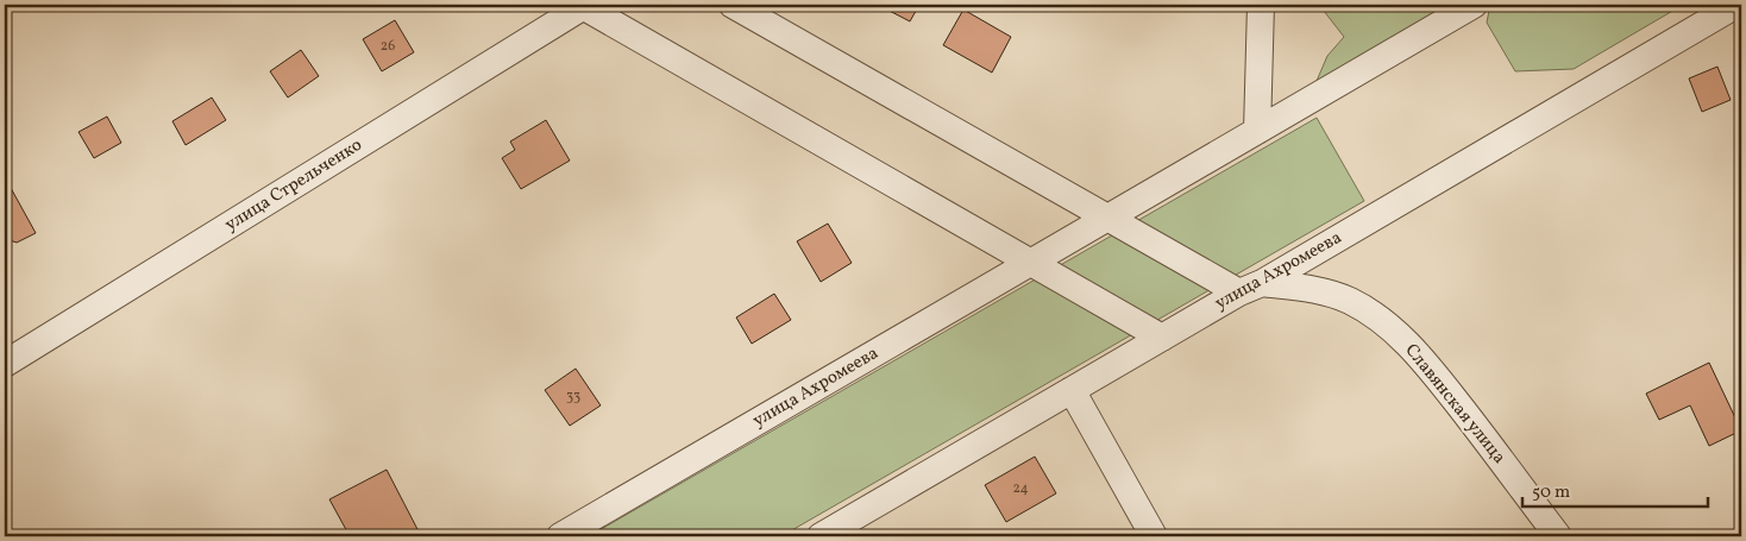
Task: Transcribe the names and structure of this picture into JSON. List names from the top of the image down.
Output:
{
  "streets": {
    "street": ["улица Стрельченко", "улица Ахромеева", "Славянская улица"]
  },
  "crossings": [
    ["улица Ахромеева", "Славянская улица"]
  ],
  "house_numbers": ["26", "33", "24"],
  "scale_bar": "50 m"
}
